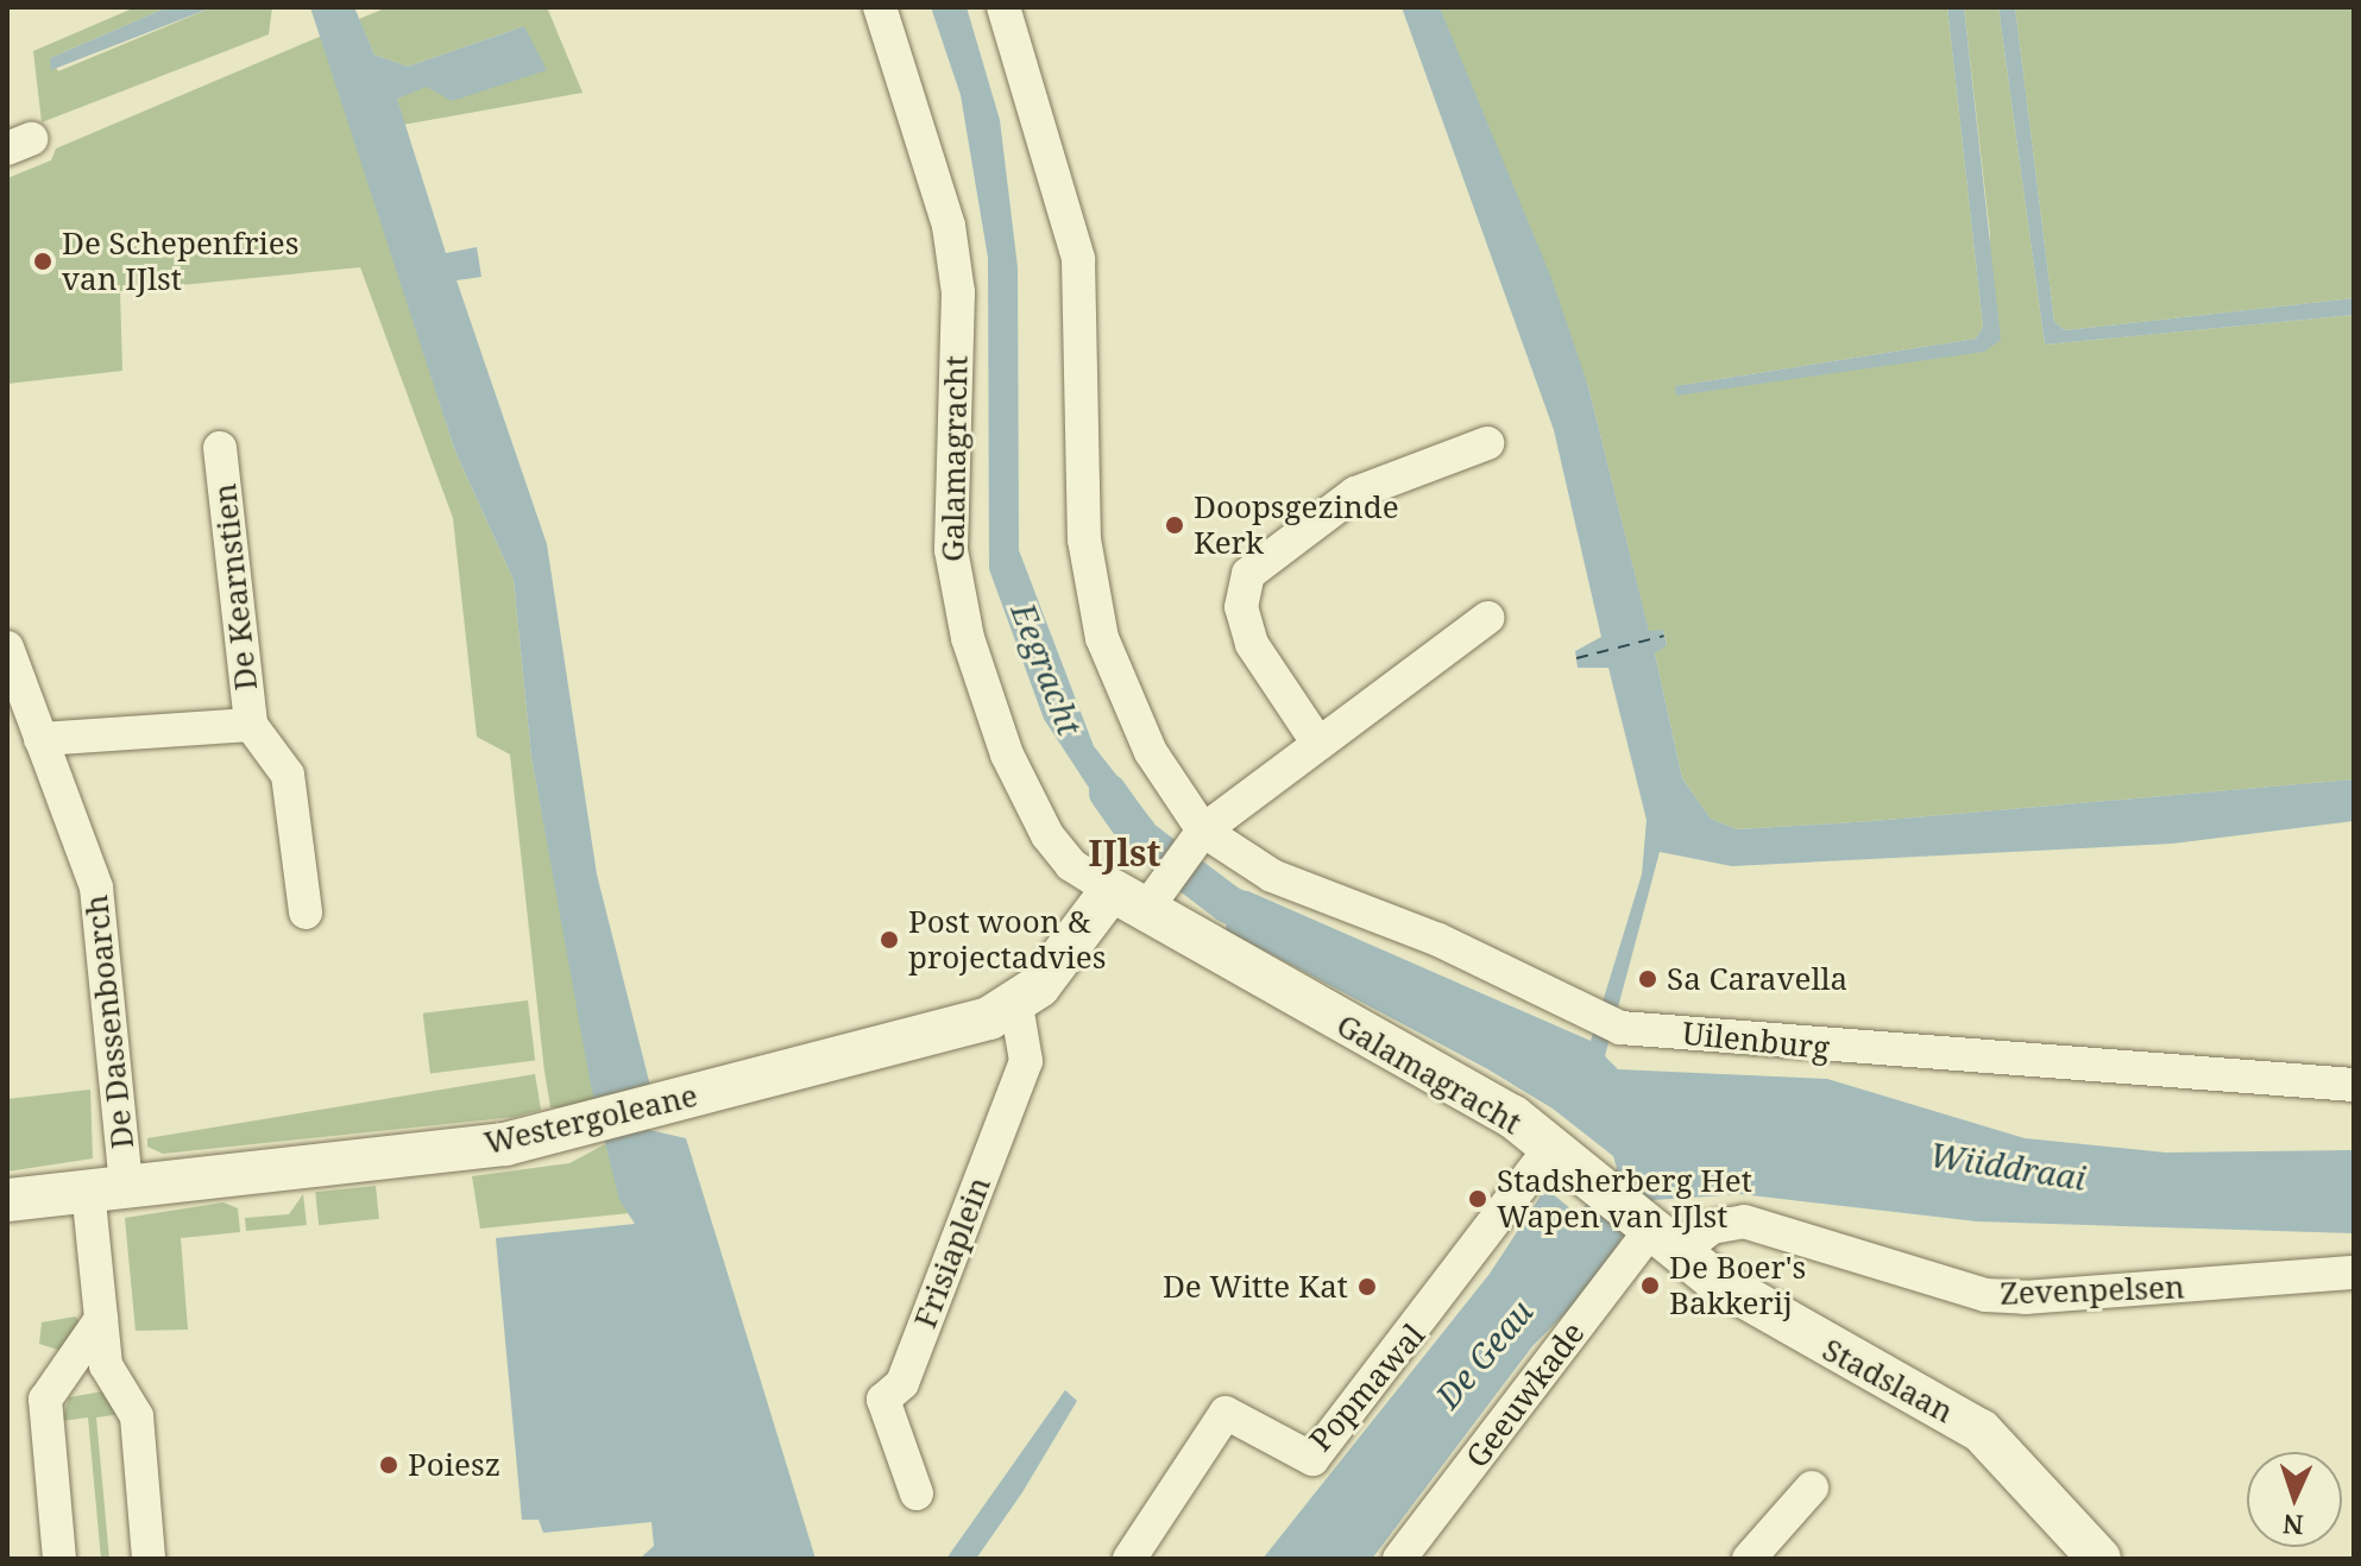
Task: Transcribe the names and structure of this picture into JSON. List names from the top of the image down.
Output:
{
  "streets": {
    "street": [
      "Galamagracht",
      "De Kearnstien",
      "De Dassenboarch",
      "Uilenburg",
      "Westergoleane",
      "Frisiaplein",
      "Zevenpelsen",
      "Stadslaan",
      "Popmawal",
      "Geeuwkade"
    ]
  },
  "crossings": [
    ["Galamagracht", "Zevenpelsen"],
    ["Galamagracht", "Stadslaan"],
    ["Galamagracht", "Popmawal"],
    ["Galamagracht", "Geeuwkade"],
    ["De Kearnstien", "De Dassenboarch"],
    ["De Dassenboarch", "Westergoleane"],
    ["Westergoleane", "Frisiaplein"],
    ["Zevenpelsen", "Stadslaan"],
    ["Zevenpelsen", "Geeuwkade"],
    ["Stadslaan", "Geeuwkade"]
  ],
  "districts": ["IJlst"],
  "water": ["Eegracht", "Wiiddraai", "De Geau"],
  "places": [
    "De Schepenfries van IJlst",
    "Doopsgezinde Kerk",
    "Post woon & projectadvies",
    "Sa Caravella",
    "Stadsherberg Het Wapen van IJlst",
    "De Boer's Bakkerij",
    "De Witte Kat",
    "Poiesz"
  ],
  "north": "bottom"
}
